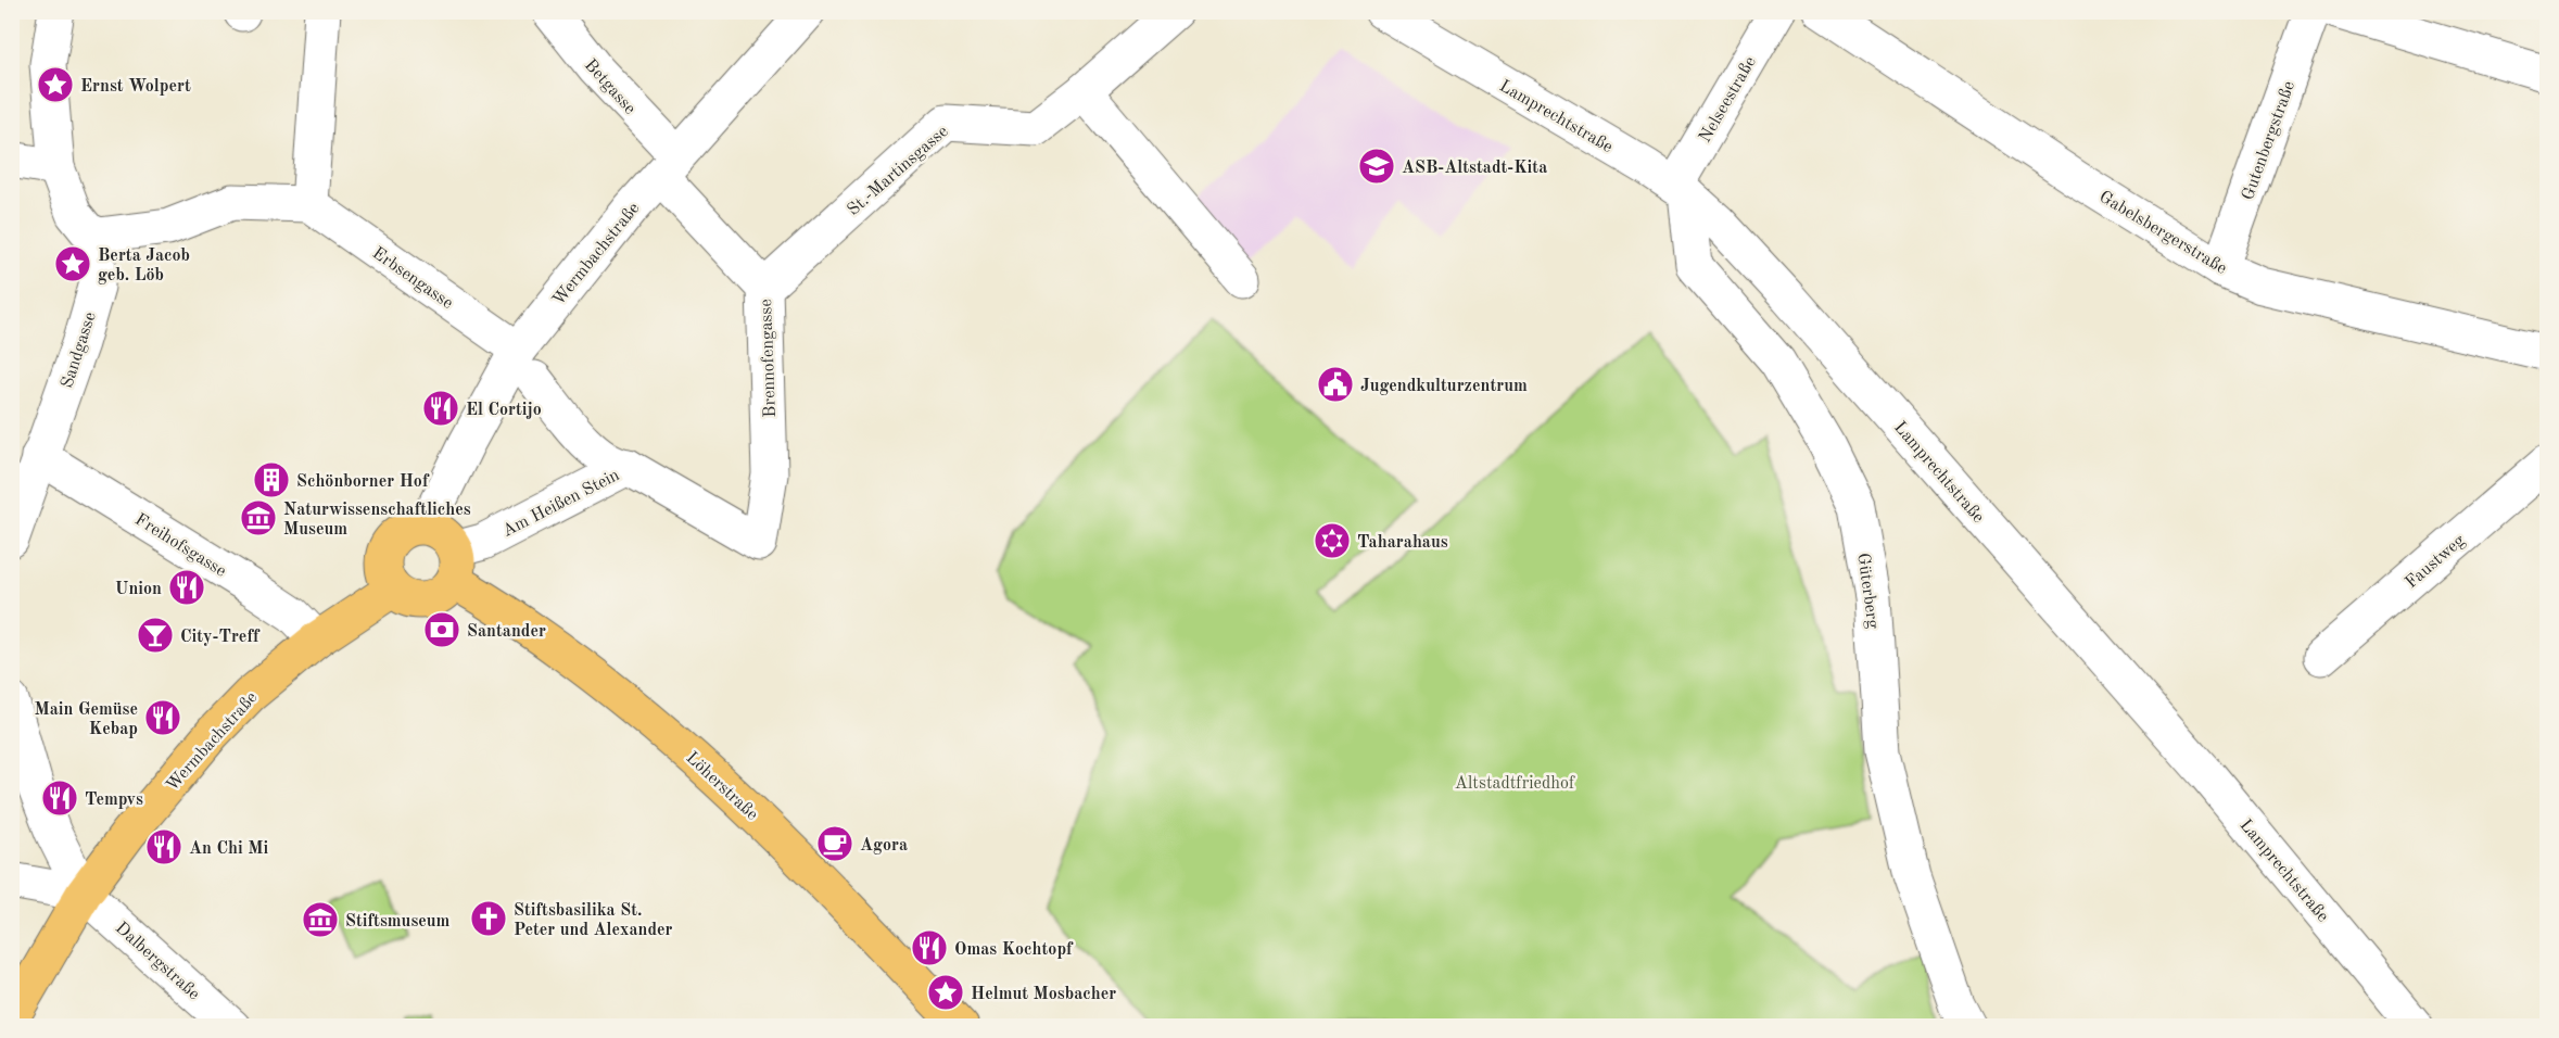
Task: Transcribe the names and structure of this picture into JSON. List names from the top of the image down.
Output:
{
  "streets": {
    "main road": ["Wermbachstraße", "Löherstraße"],
    "street": [
      "Betgasse",
      "Nelseestraße",
      "Lamprechtstraße",
      "Gutenbergstraße",
      "St.-Martinsgasse",
      "Gabelsbergerstraße",
      "Erbsengasse",
      "Sandgasse",
      "Brennofengasse",
      "Am Heißen Stein",
      "Freihofsgasse",
      "Faustweg",
      "Güterberg",
      "Dalbergstraße"
    ]
  },
  "crossings": [
    ["Betgasse", "Wermbachstraße"],
    ["Betgasse", "Brennofengasse"],
    ["Nelseestraße", "Lamprechtstraße"],
    ["Nelseestraße", "Güterberg"],
    ["Lamprechtstraße", "Güterberg"],
    ["Gutenbergstraße", "Gabelsbergerstraße"],
    ["St.-Martinsgasse", "Brennofengasse"],
    ["Wermbachstraße", "Erbsengasse"],
    ["Wermbachstraße", "Brennofengasse"],
    ["Wermbachstraße", "Am Heißen Stein"],
    ["Wermbachstraße", "Freihofsgasse"],
    ["Wermbachstraße", "Löherstraße"],
    ["Wermbachstraße", "Dalbergstraße"],
    ["Erbsengasse", "Am Heißen Stein"],
    ["Sandgasse", "Freihofsgasse"],
    ["Brennofengasse", "Am Heißen Stein"],
    ["Am Heißen Stein", "Löherstraße"]
  ],
  "parks": ["Altstadtfriedhof"],
  "places": {
    "place": ["Ernst Wolpert", "Berta Jacob geb. Löb", "Helmut Mosbacher"],
    "school or university": ["ASB-Altstadt-Kita"],
    "public building": ["Jugendkulturzentrum"],
    "restaurant": [
      "El Cortijo",
      "Union",
      "Main Gemüse Kebap",
      "Tempvs",
      "An Chi Mi",
      "Omas Kochtopf"
    ],
    "building": ["Schönborner Hof"],
    "museum": ["Naturwissenschaftliches Museum", "Stiftsmuseum"],
    "synagogue": ["Taharahaus"],
    "bank": ["Santander"],
    "bar": ["City-Treff"],
    "cafe": ["Agora"],
    "church": ["Stiftsbasilika St. Peter und Alexander"]
  }
}
